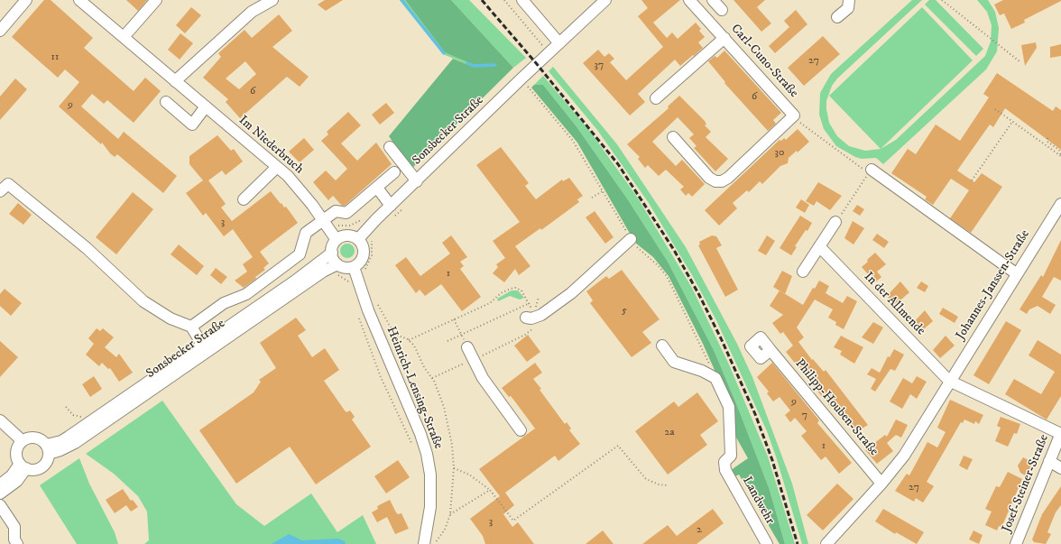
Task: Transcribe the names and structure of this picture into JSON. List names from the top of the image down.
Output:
{
  "streets": {
    "street": [
      "Carl-Cuno-Straße",
      "Sonsbecker Straße",
      "Im Niederbruch",
      "Johannes-Janssen-Straße",
      "In der Allmende",
      "Heinrich-Lensing-Straße",
      "Philipp-Houben-Straße",
      "Josef-Steiner-Straße",
      "Landwehr"
    ]
  },
  "crossings": [
    ["Sonsbecker Straße", "Im Niederbruch"],
    ["Sonsbecker Straße", "Heinrich-Lensing-Straße"],
    ["Im Niederbruch", "Heinrich-Lensing-Straße"],
    ["Johannes-Janssen-Straße", "In der Allmende"],
    ["Johannes-Janssen-Straße", "Philipp-Houben-Straße"]
  ],
  "house_numbers": [
    "11",
    "27",
    "37",
    "6",
    "6",
    "9",
    "30",
    "3",
    "1",
    "5",
    "9",
    "7",
    "2a",
    "1",
    "27",
    "3",
    "2"
  ]
}
